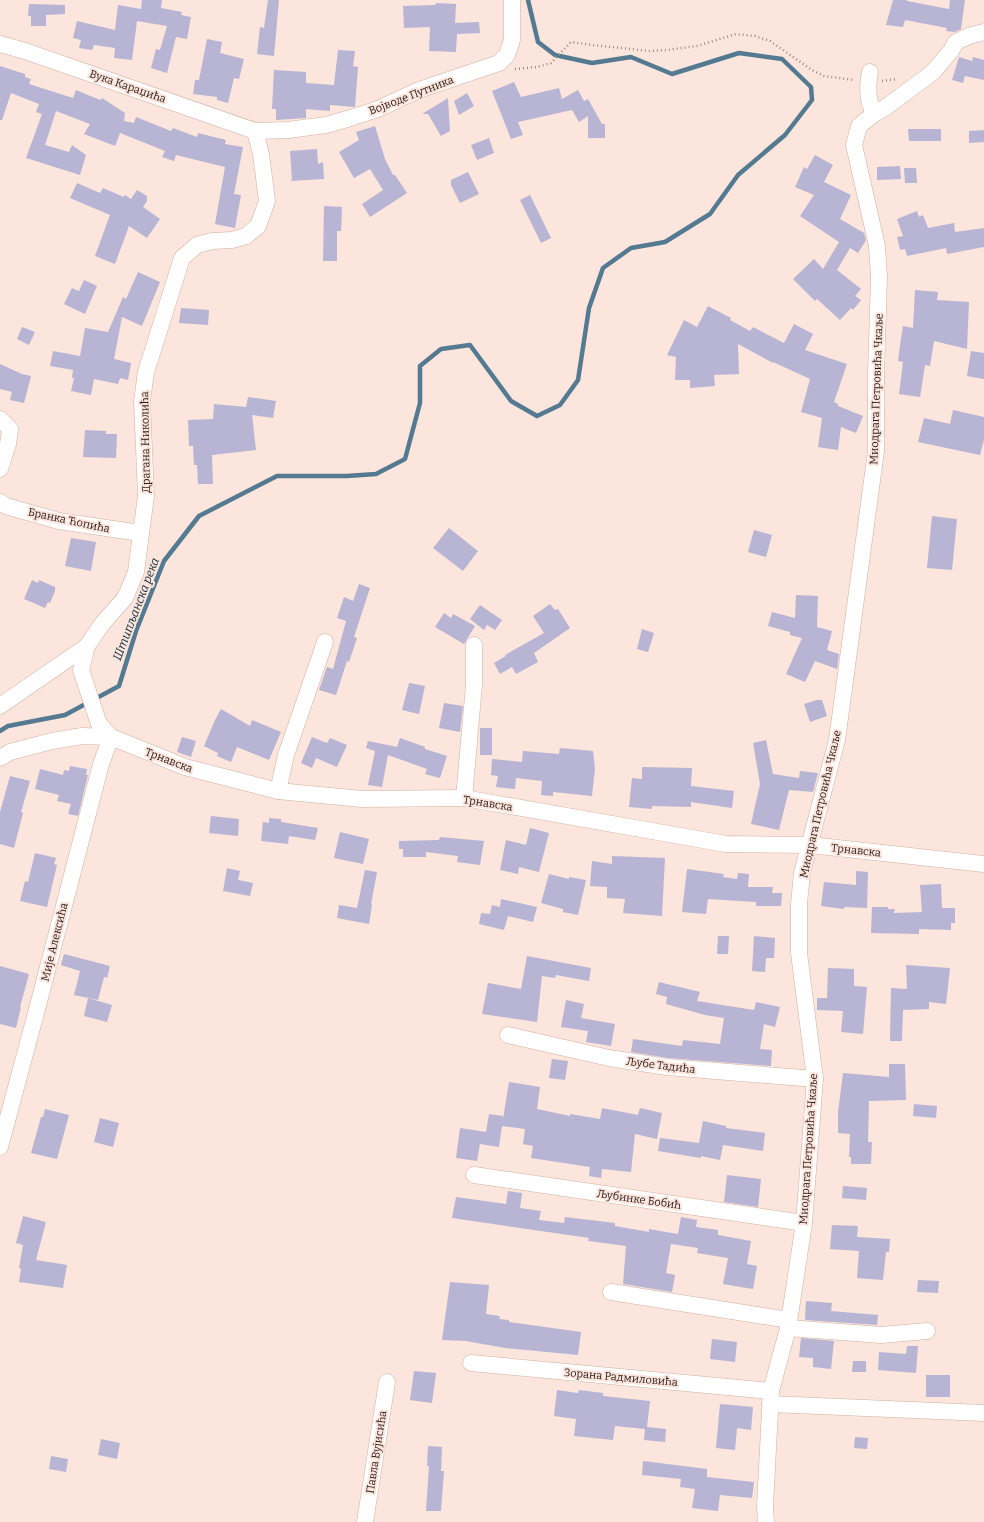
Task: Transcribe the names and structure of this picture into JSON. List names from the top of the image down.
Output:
{
  "streets": {
    "street": [
      "Вука Караџића",
      "Војводе Путника",
      "Миодрага Петровића Чкаље",
      "Драгана Николића",
      "Бранка Ћопића",
      "Трнавска",
      "Мије Алексића",
      "Љубе Тадића",
      "Љубинке Бобић",
      "Зорана Радмиловића",
      "Павла Вујисића"
    ]
  },
  "crossings": [
    ["Вука Караџића", "Војводе Путника"],
    ["Вука Караџића", "Драгана Николића"],
    ["Војводе Путника", "Драгана Николића"],
    ["Миодрага Петровића Чкаље", "Трнавска"],
    ["Миодрага Петровића Чкаље", "Љубе Тадића"],
    ["Миодрага Петровића Чкаље", "Љубинке Бобић"],
    ["Миодрага Петровића Чкаље", "Зорана Радмиловића"],
    ["Драгана Николића", "Бранка Ћопића"],
    ["Трнавска", "Мије Алексића"]
  ],
  "water": ["Штипљанска река"]
}
